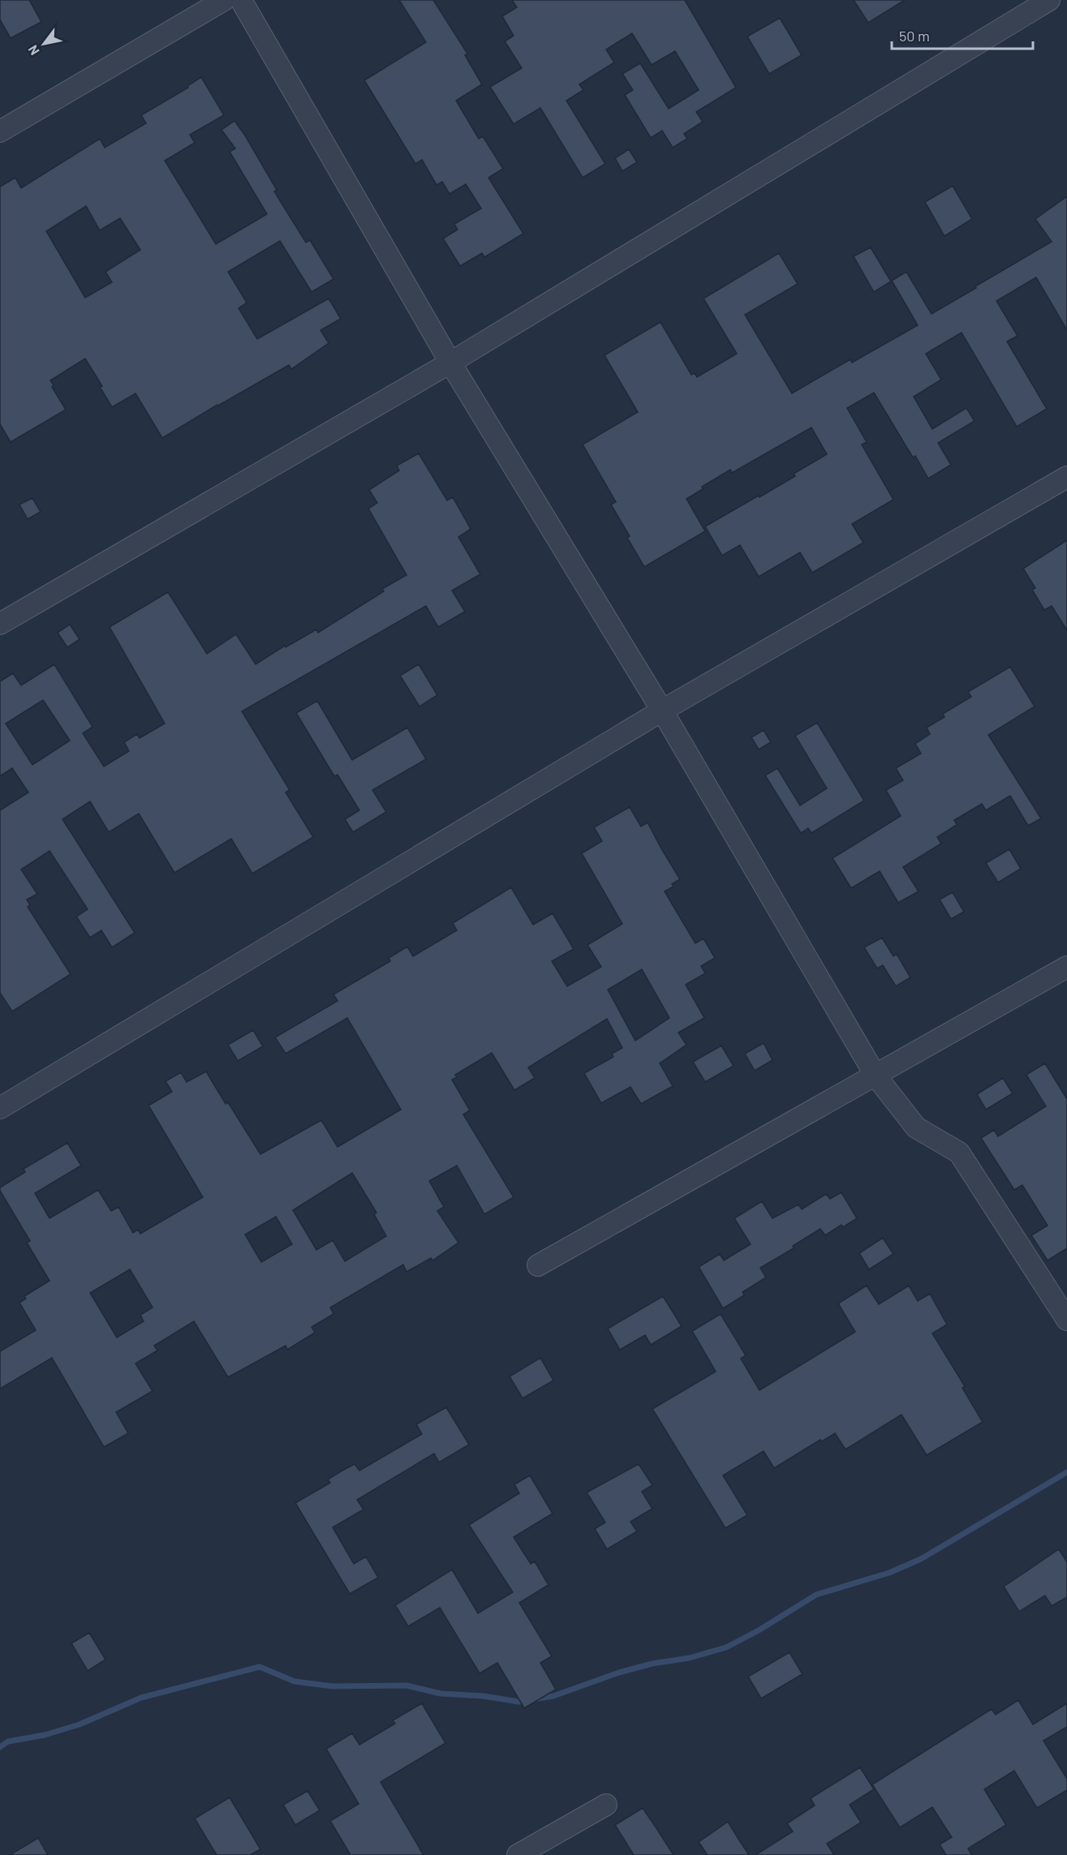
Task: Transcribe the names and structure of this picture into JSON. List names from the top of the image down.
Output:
{
  "scale_bar": "50 m",
  "north": "bottom left"
}
